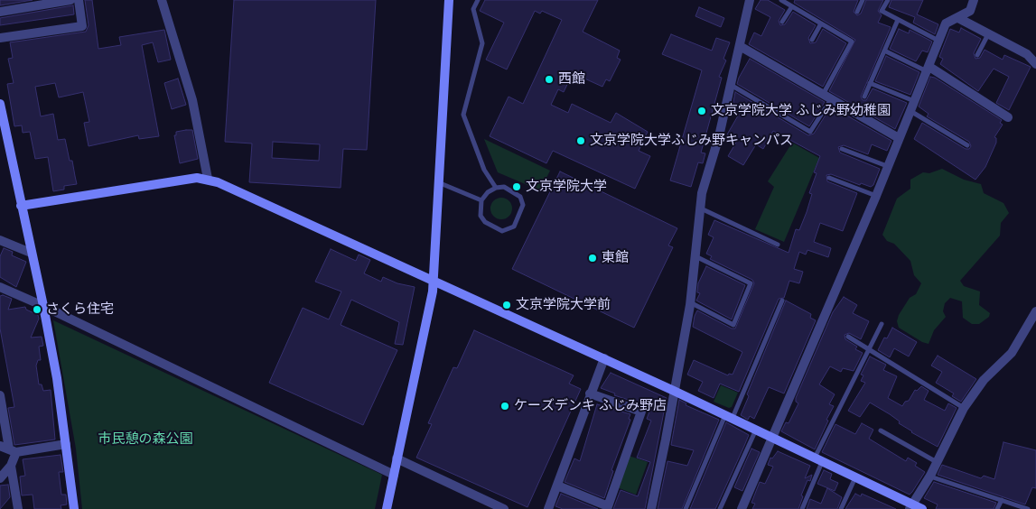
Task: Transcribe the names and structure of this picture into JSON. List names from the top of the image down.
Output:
{
  "parks": ["市民憩の森公園"],
  "places": [
    "西館",
    "文京学院大学 ふじみ野幼稚園",
    "文京学院大学ふじみ野キャンパス",
    "文京学院大学",
    "東館",
    "文京学院大学前",
    "さくら住宅",
    "ケーズデンキ ふじみ野店"
  ]
}
